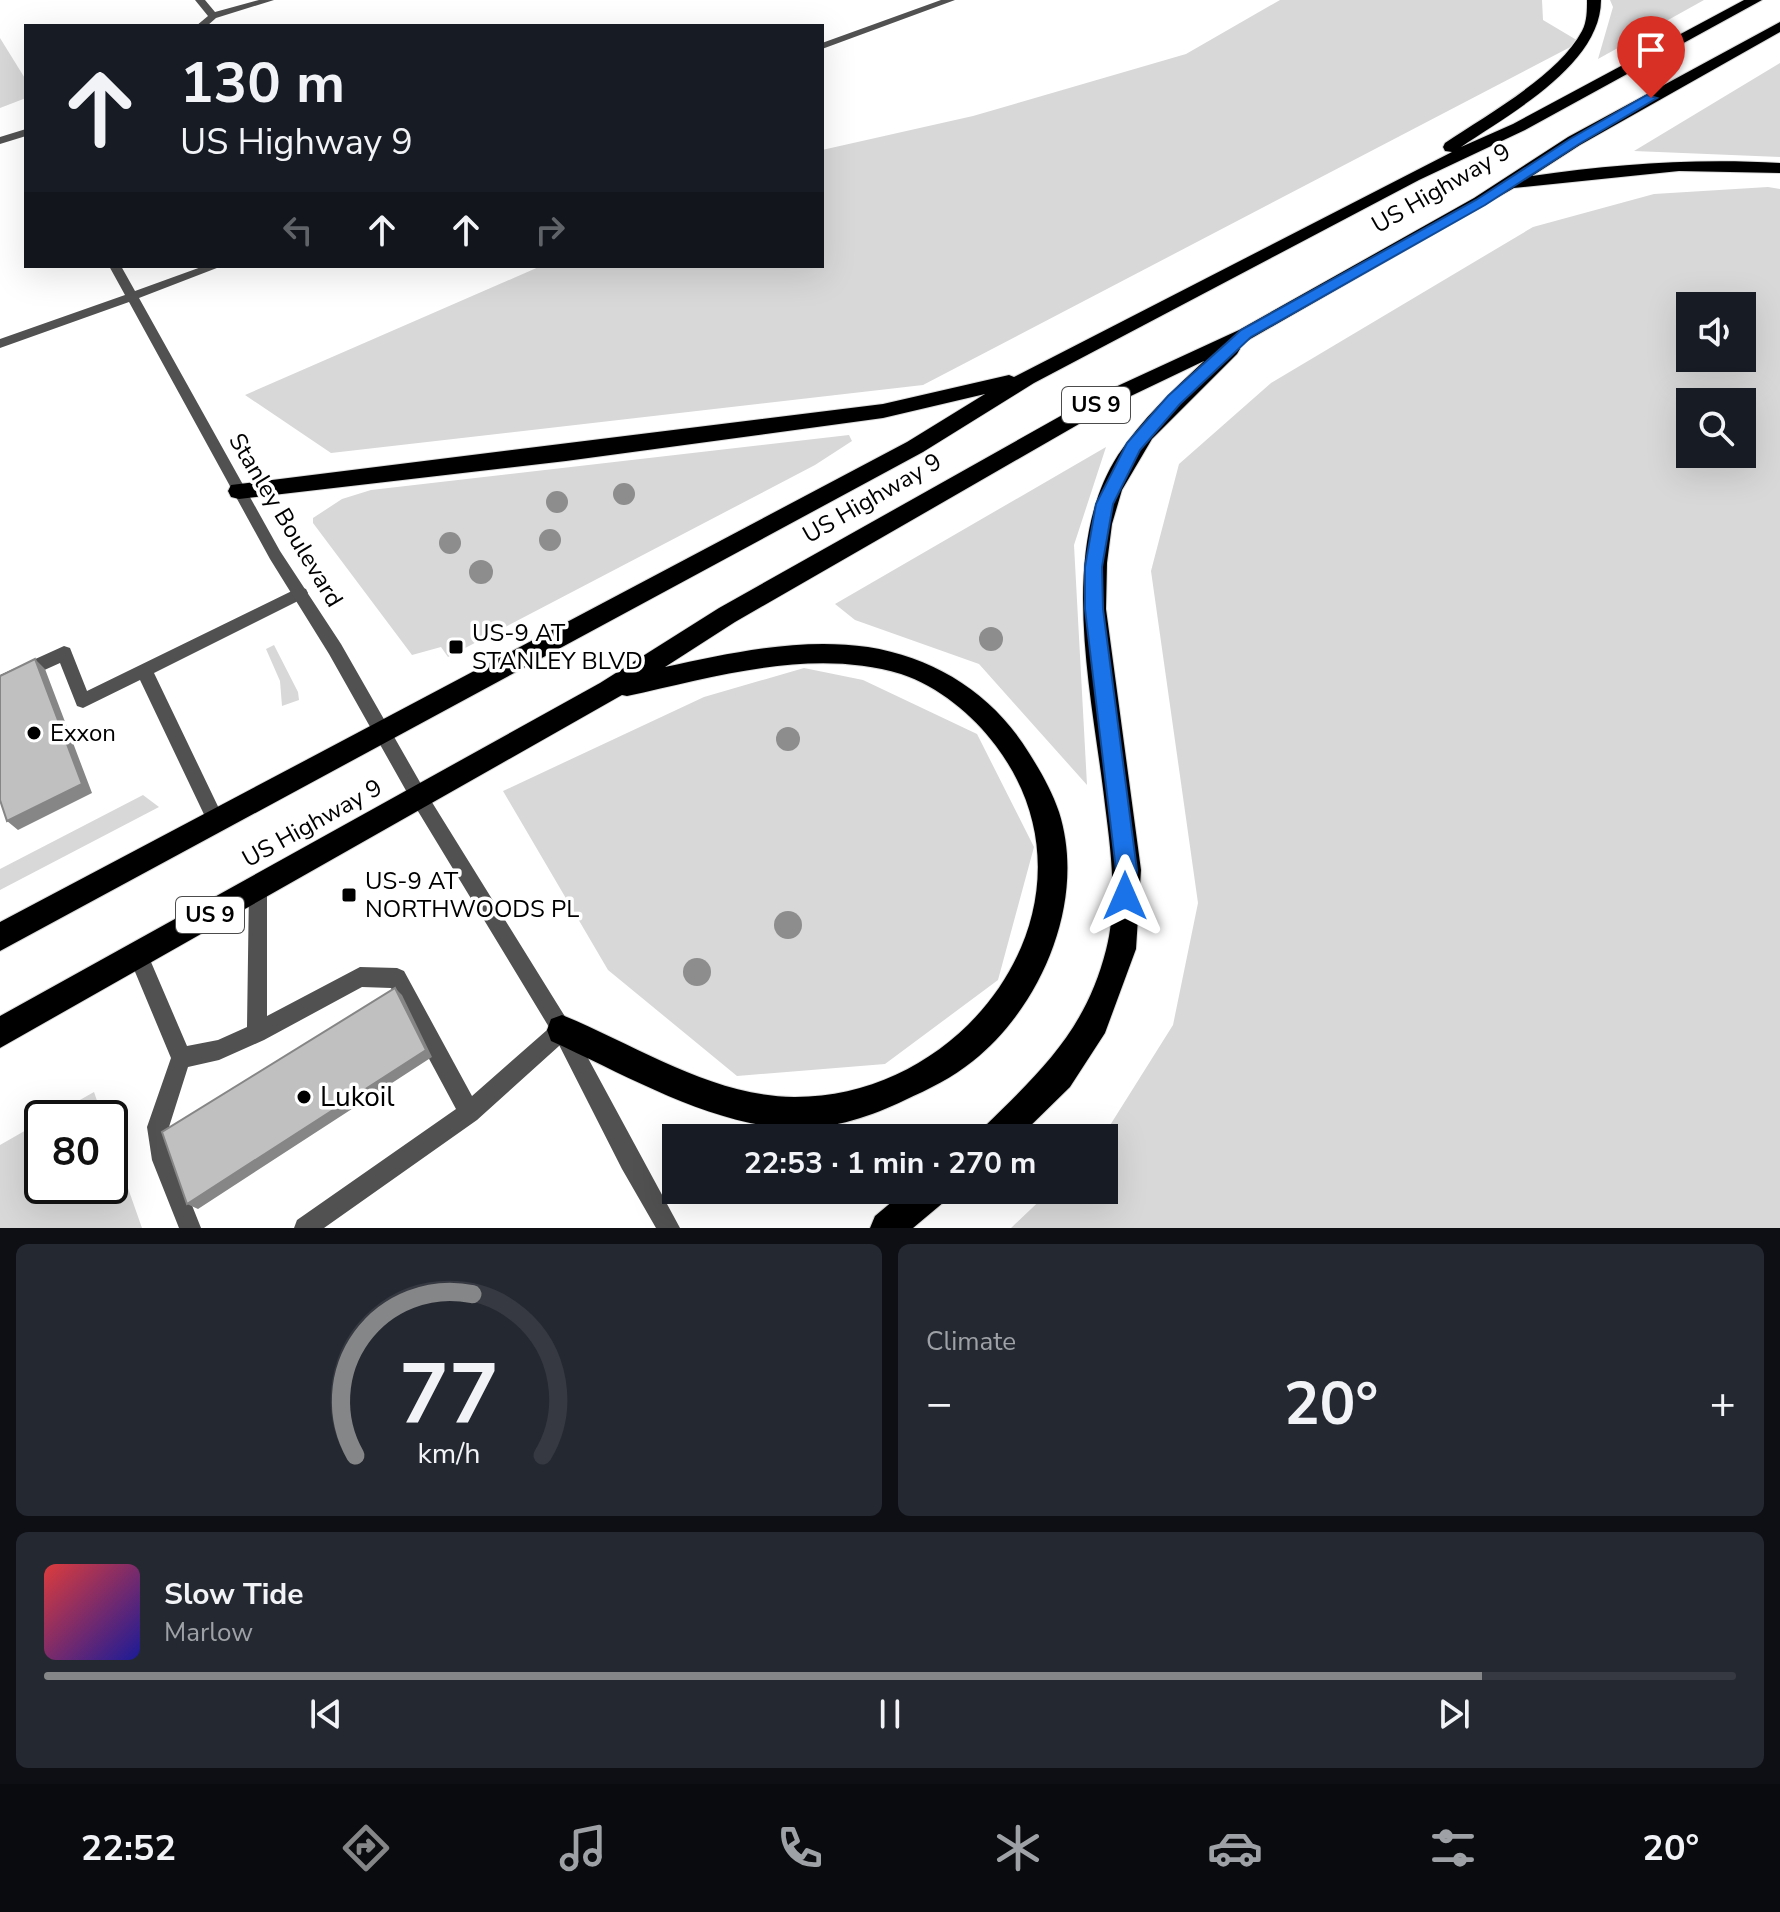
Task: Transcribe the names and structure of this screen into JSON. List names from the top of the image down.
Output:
{
  "streets": {
    "highway": ["US Highway 9", "US 9"],
    "street": ["Stanley Boulevard"]
  },
  "crossings": [
    ["US Highway 9", "Stanley Boulevard"]
  ],
  "places": {
    "transit": ["US-9 AT STANLEY BLVD", "US-9 AT NORTHWOODS PL"],
    "other": ["Exxon", "Lukoil"]
  },
  "page": {
    "turn": ["130 m", "US Highway 9"],
    "limit": "80",
    "trip": "22:53 · 1 min · 270 m",
    "tile": "Climate",
    "heat": ["−", "20°", "+"],
    "song": ["Slow Tide", "Marlow"],
    "tabs": ["22:52", "20°"],
    "gauge": ["77", "km/h"]
  }
}
